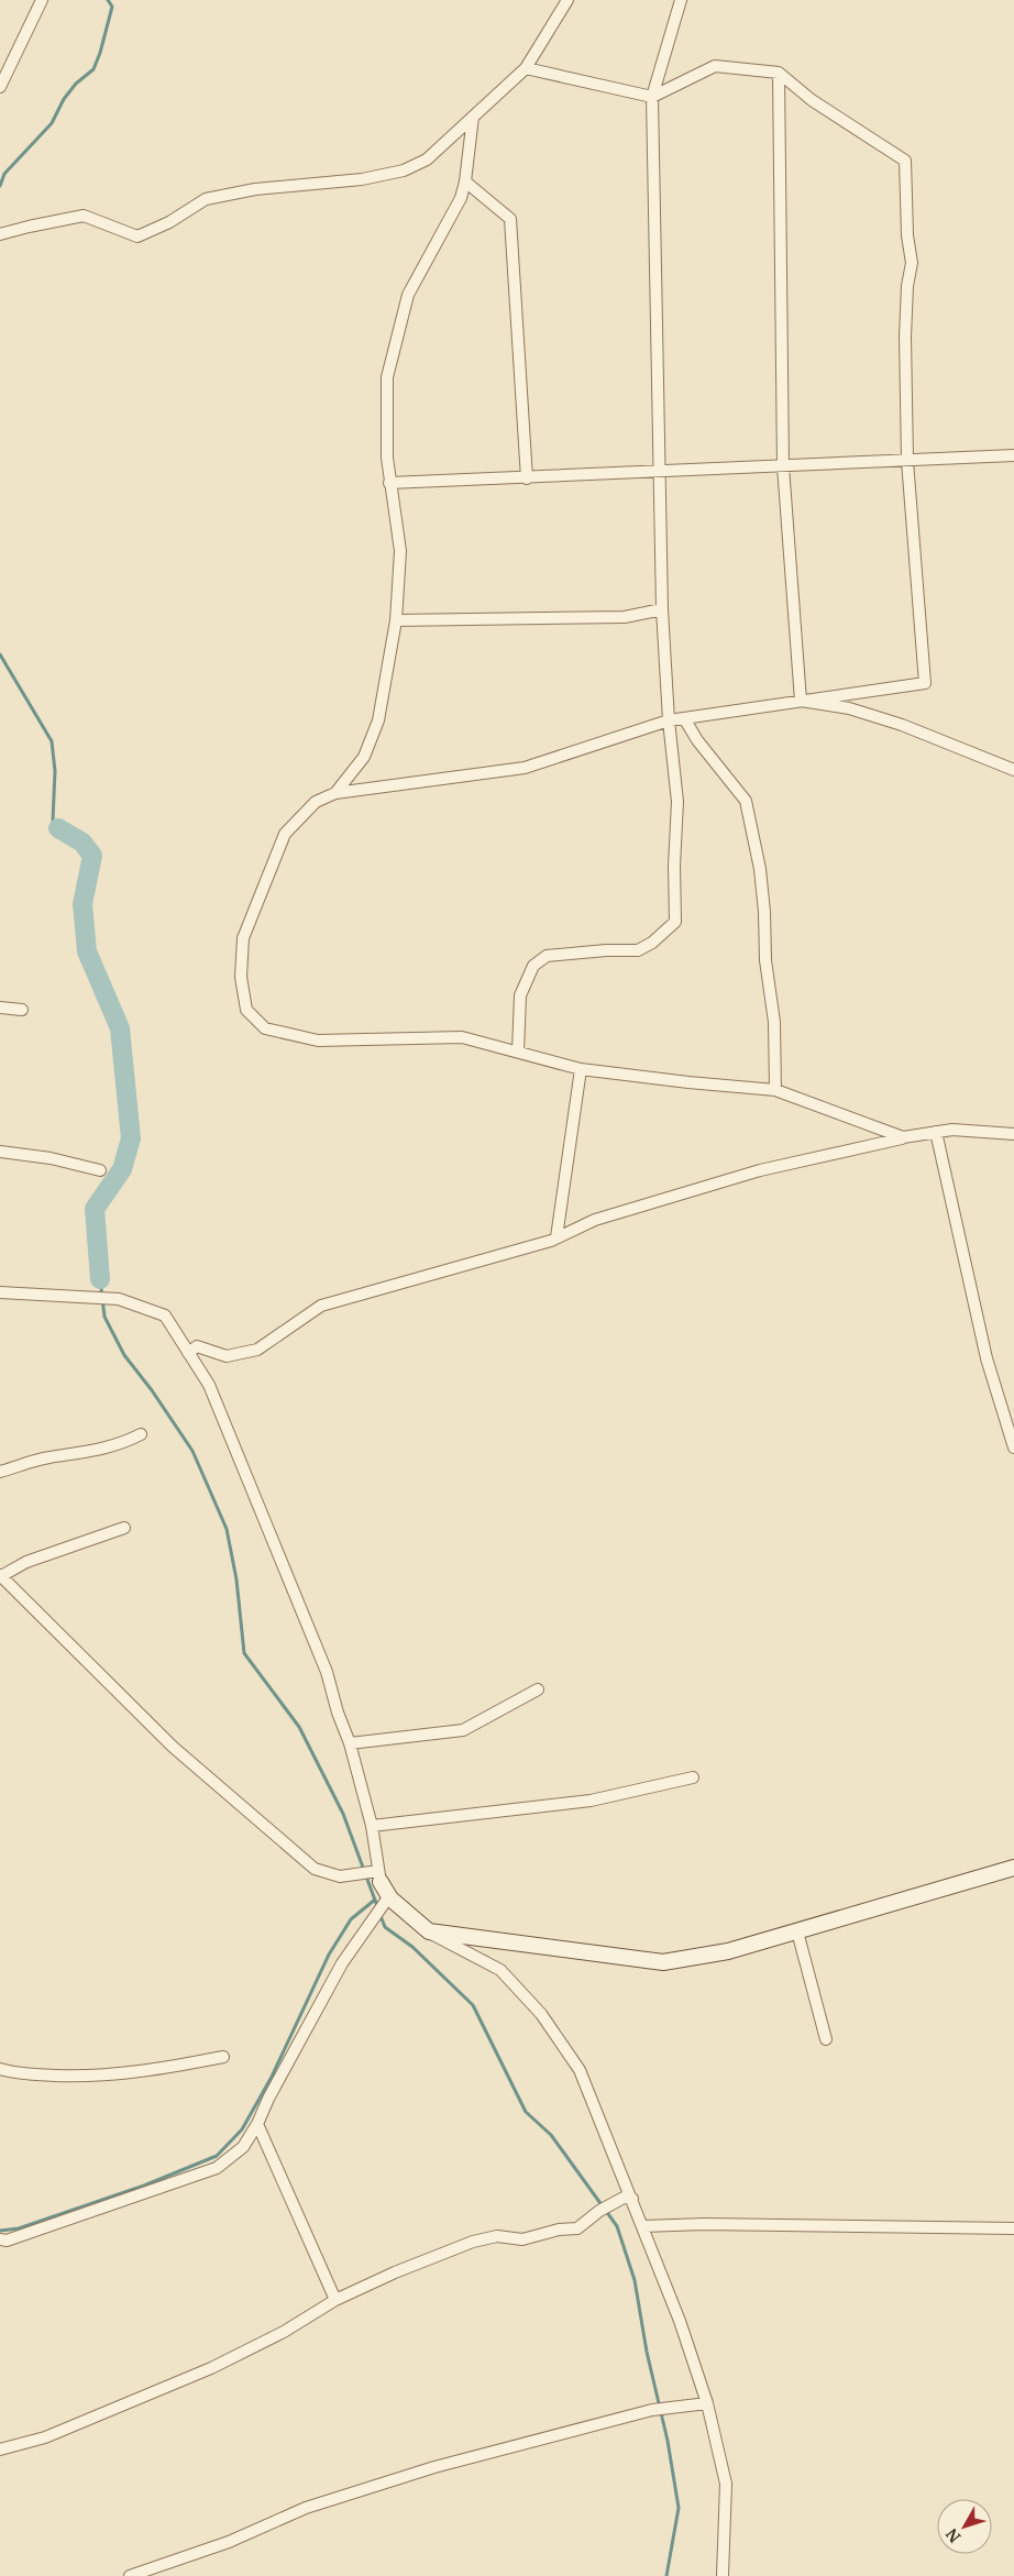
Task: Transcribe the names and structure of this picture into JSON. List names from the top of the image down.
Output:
{
  "north": "bottom left"
}
